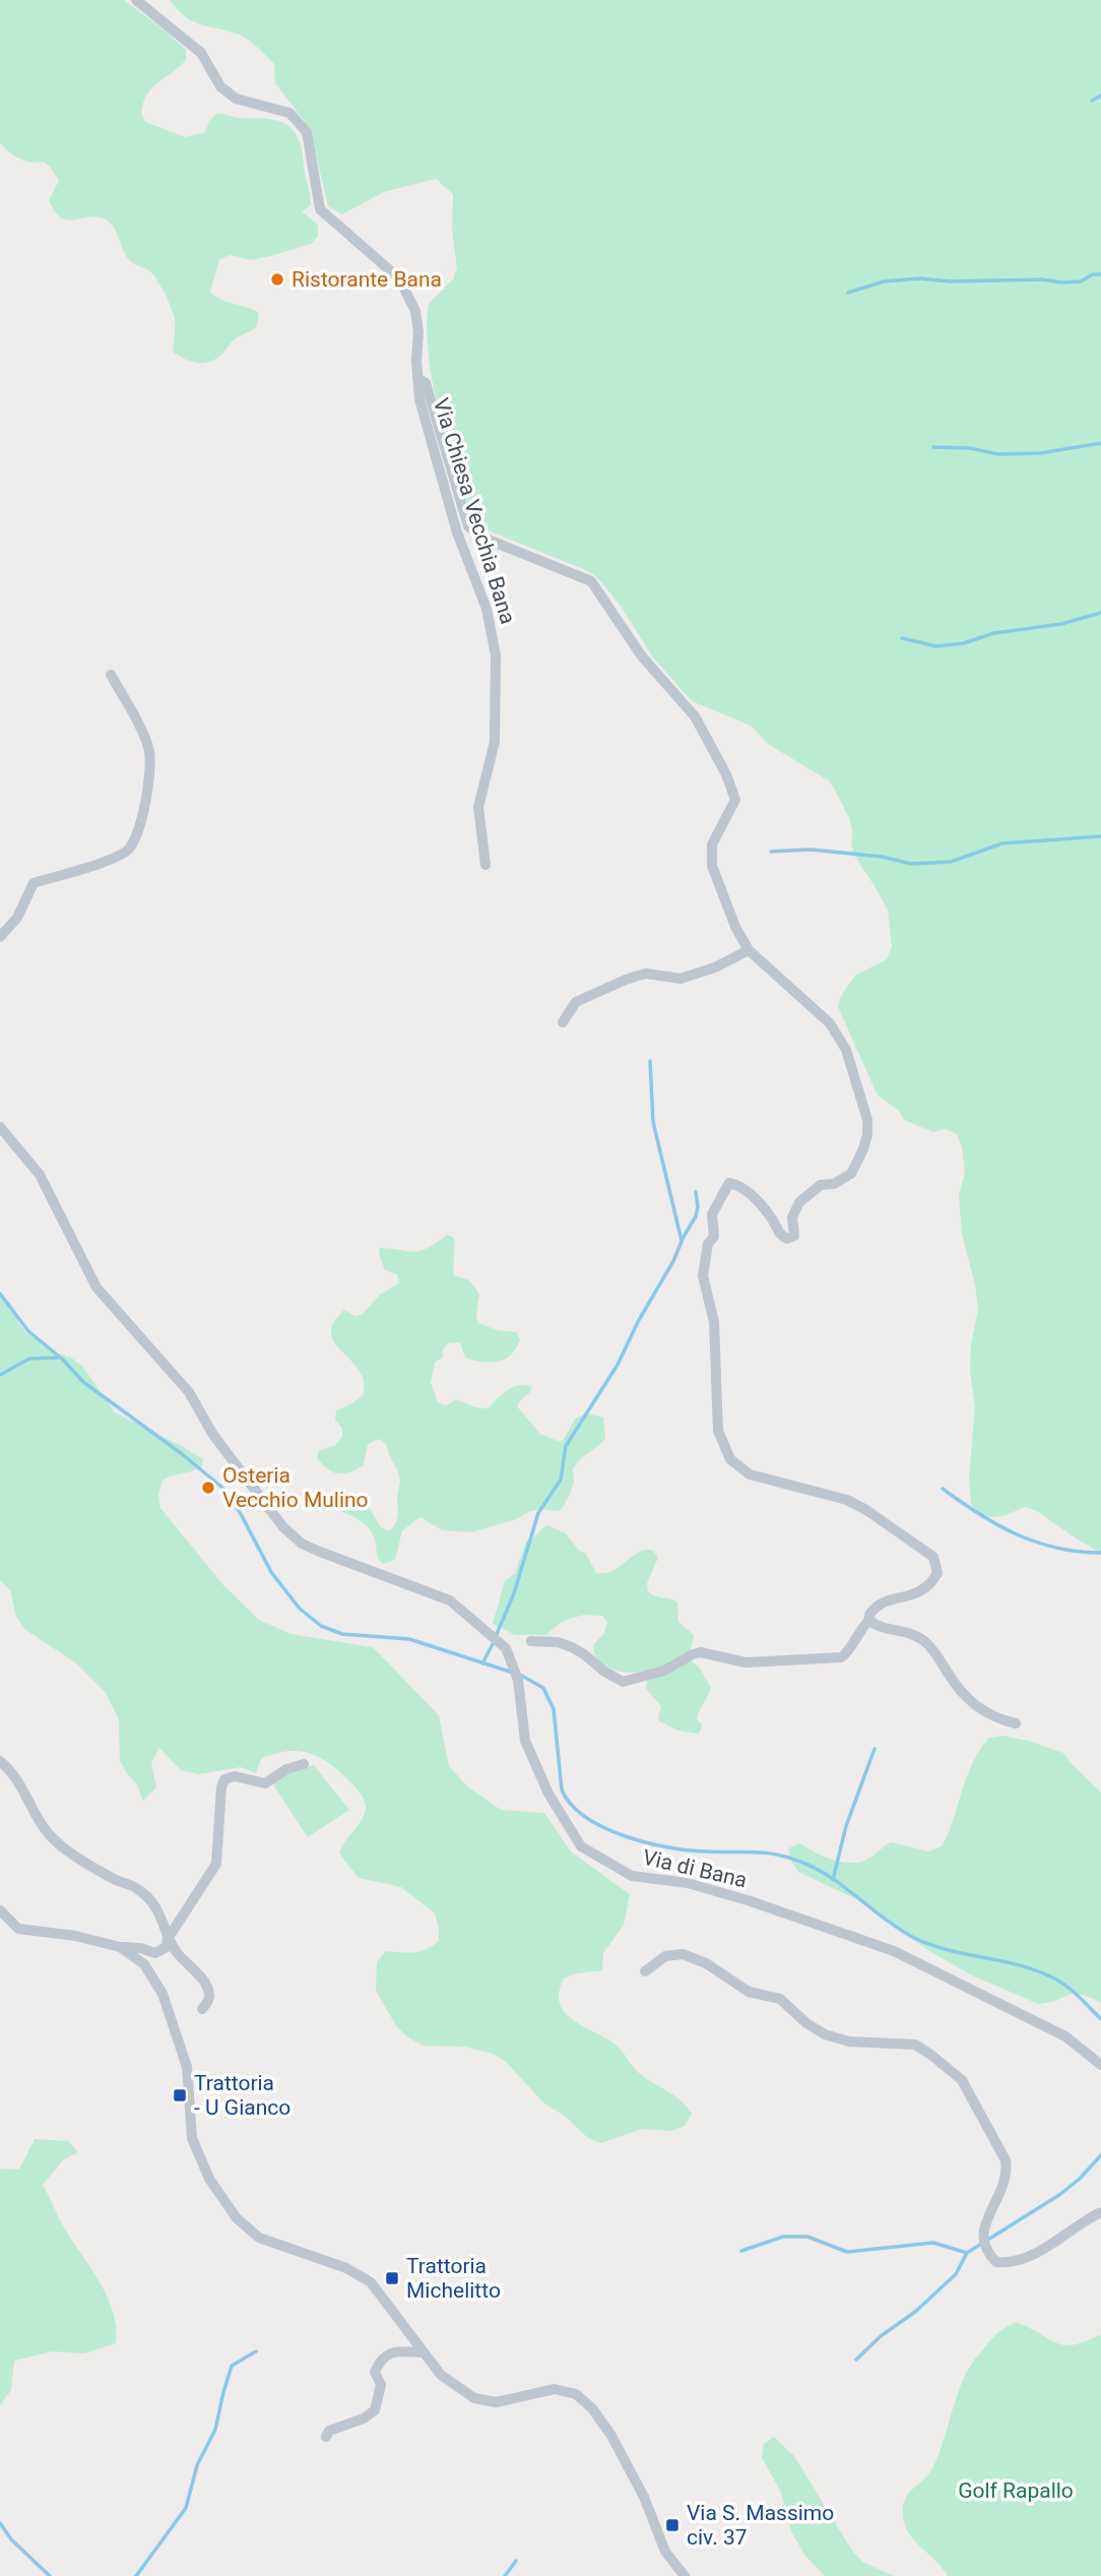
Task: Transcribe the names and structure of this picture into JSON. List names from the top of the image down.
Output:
{
  "streets": {
    "street": ["Via Chiesa Vecchia Bana", "Via di Bana"]
  },
  "parks": ["Golf Rapallo"],
  "places": {
    "other": ["Ristorante Bana", "Osteria Vecchio Mulino"],
    "transit": ["Trattoria - U Gianco", "Trattoria Michelitto", "Via S. Massimo civ. 37"]
  }
}
